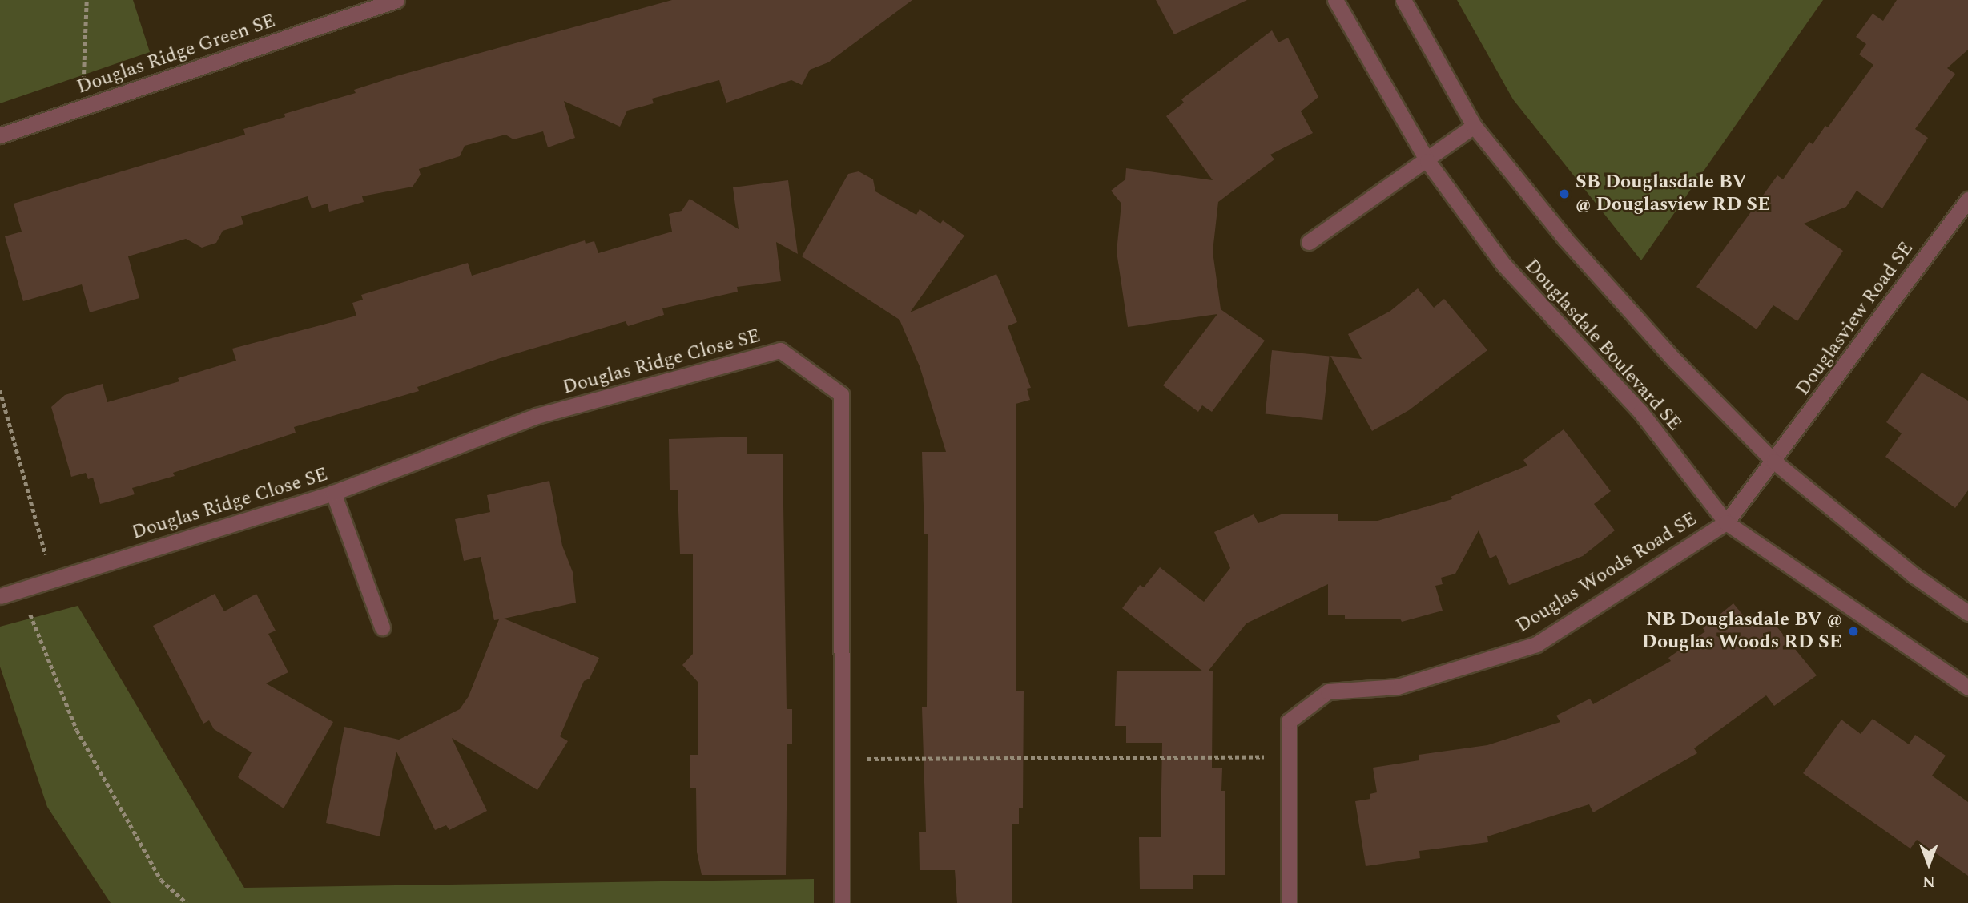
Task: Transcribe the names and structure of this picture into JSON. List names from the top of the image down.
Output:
{
  "streets": {
    "street": [
      "Douglas Ridge Green SE",
      "Douglasview Road SE",
      "Douglasdale Boulevard SE",
      "Douglas Ridge Close SE",
      "Douglas Woods Road SE"
    ]
  },
  "crossings": [
    ["Douglasview Road SE", "Douglas Woods Road SE"],
    ["Douglasdale Boulevard SE", "Douglas Woods Road SE"]
  ],
  "places": ["SB Douglasdale BV @ Douglasview RD SE", "NB Douglasdale BV @ Douglas Woods RD SE"],
  "north": "bottom"
}
